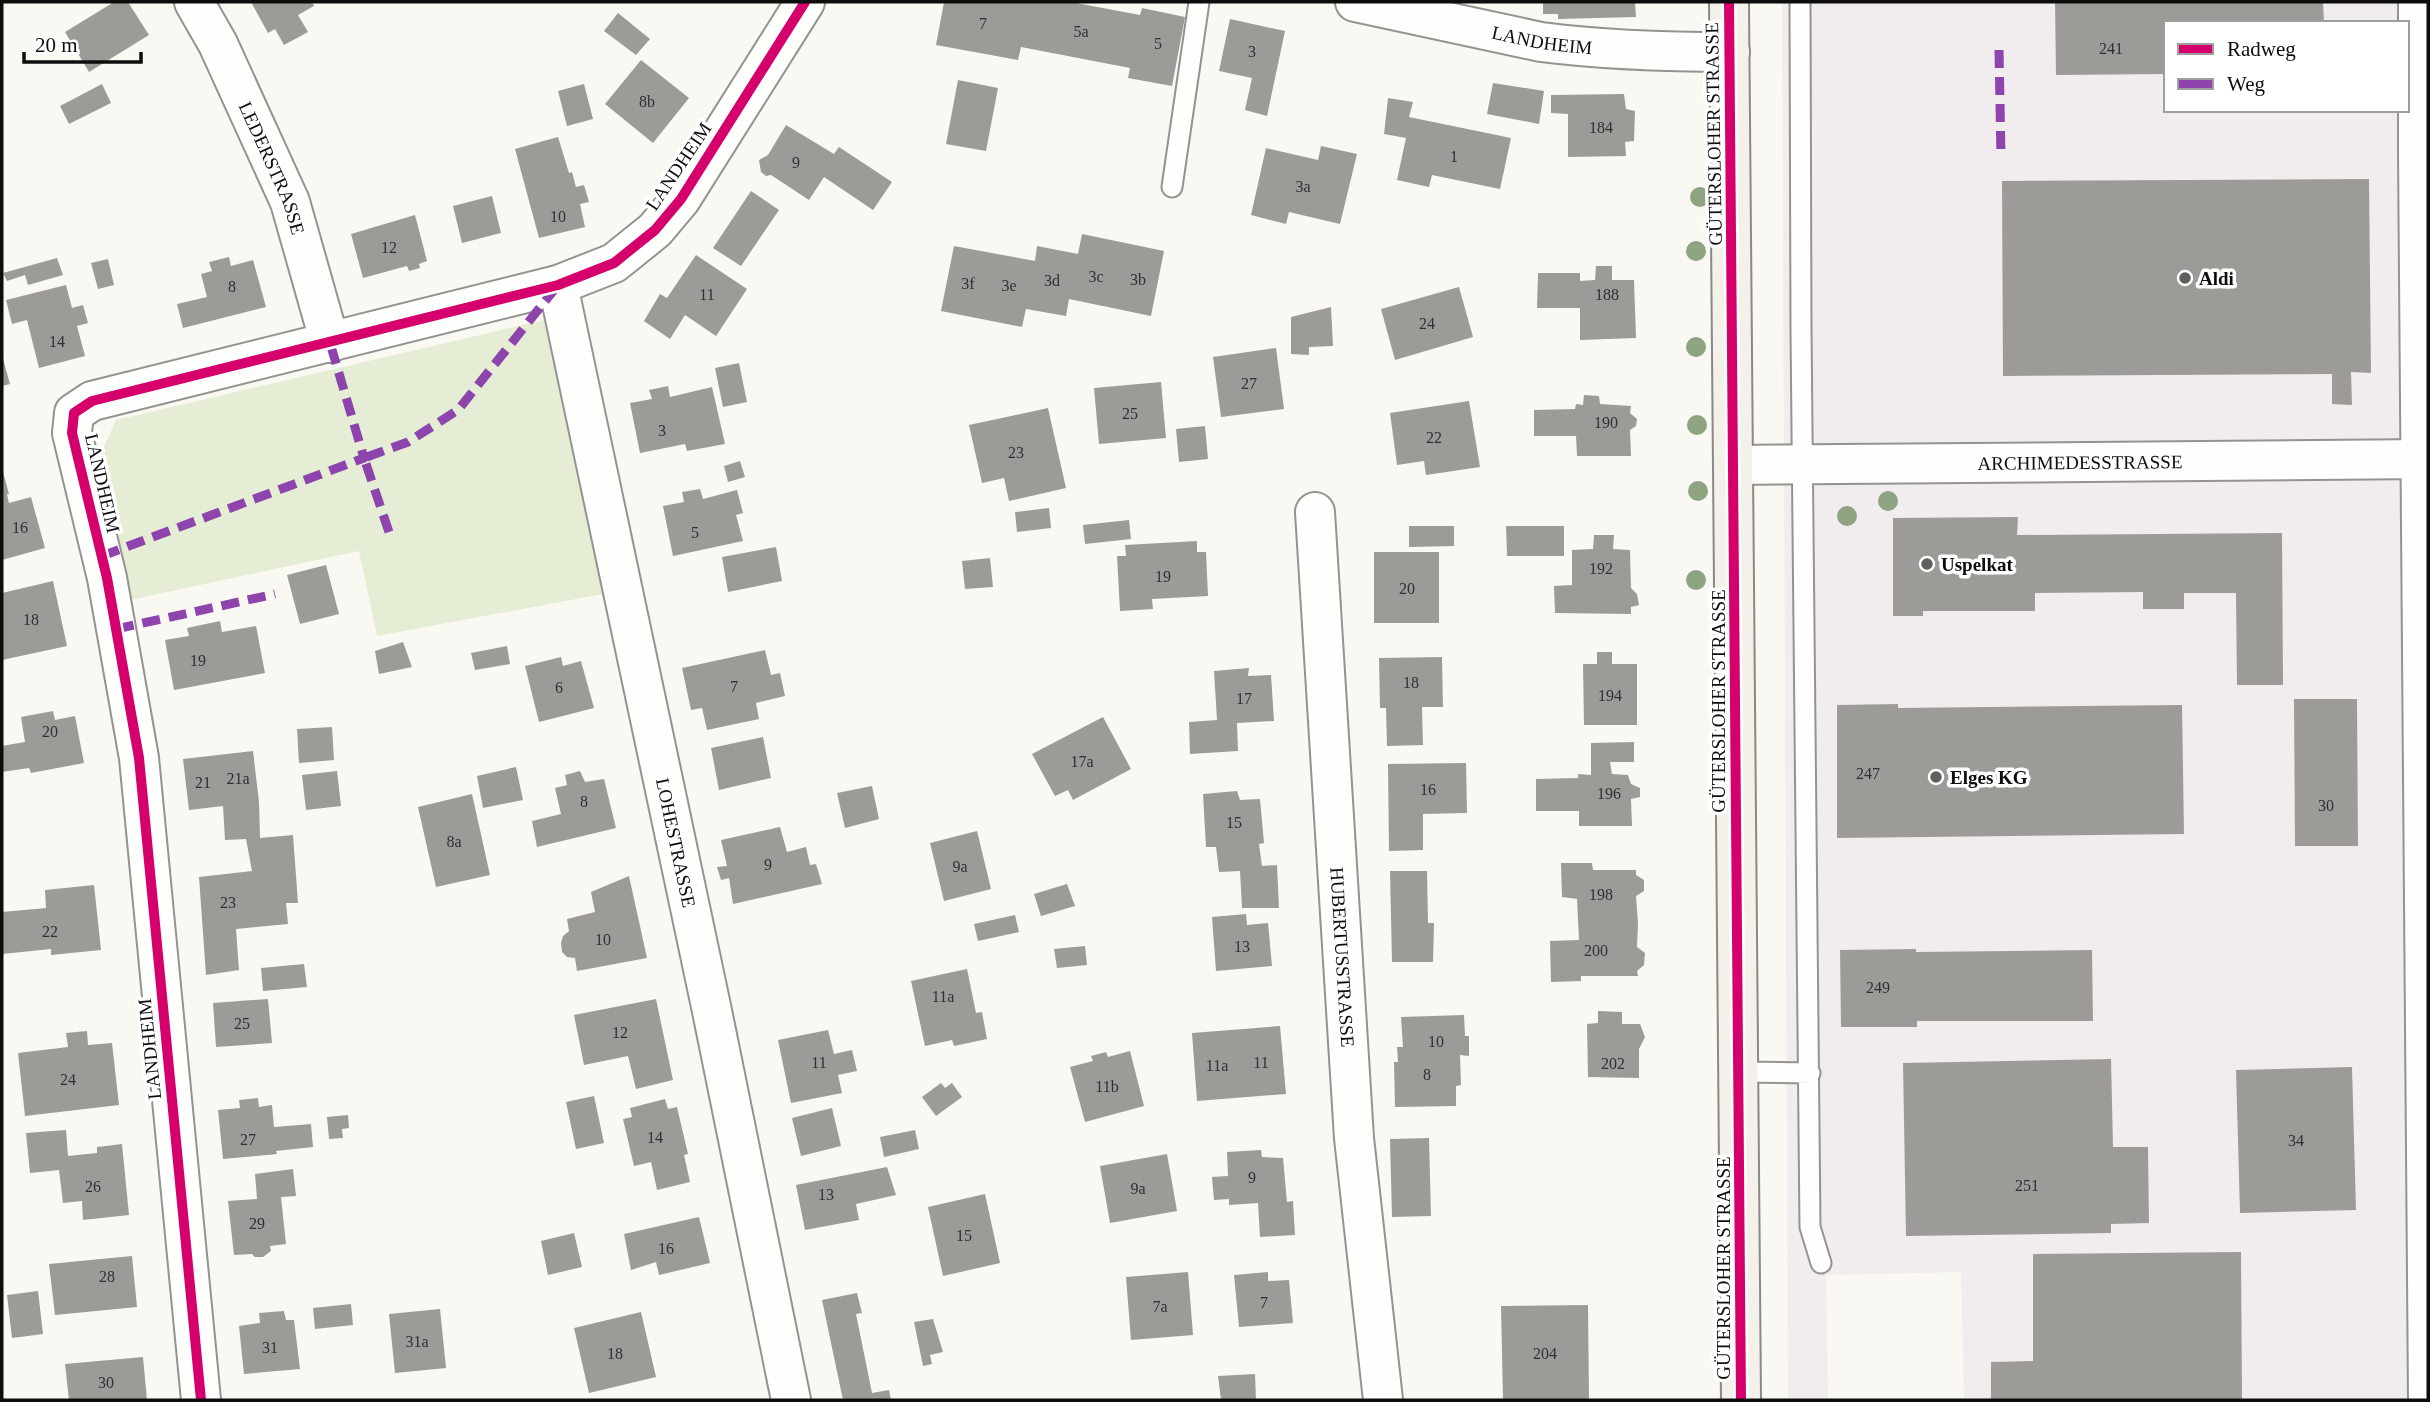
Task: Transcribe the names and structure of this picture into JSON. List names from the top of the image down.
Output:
{
  "streets": {
    "street": [
      "LANDHEIM",
      "GÜTERSLOHER STRASSE",
      "LEDERSTRASSE",
      "ARCHIMEDESSTRASSE",
      "LOHESTRASSE",
      "HUBERTUSSTRASSE"
    ]
  },
  "crossings": [
    ["LANDHEIM", "GÜTERSLOHER STRASSE"],
    ["LANDHEIM", "LEDERSTRASSE"],
    ["LANDHEIM", "LOHESTRASSE"],
    ["GÜTERSLOHER STRASSE", "ARCHIMEDESSTRASSE"]
  ],
  "places": ["Aldi", "Uspelkat", "Elges KG"],
  "house_numbers": [
    "7",
    "5a",
    "5",
    "241",
    "3",
    "8b",
    "184",
    "1",
    "9",
    "3a",
    "10",
    "12",
    "3c",
    "3b",
    "3d",
    "3f",
    "3e",
    "8",
    "11",
    "188",
    "24",
    "14",
    "27",
    "25",
    "190",
    "3",
    "22",
    "23",
    "16",
    "5",
    "192",
    "19",
    "20",
    "18",
    "19",
    "18",
    "7",
    "6",
    "194",
    "17",
    "20",
    "17a",
    "247",
    "21a",
    "21",
    "16",
    "196",
    "8",
    "30",
    "15",
    "8a",
    "9",
    "9a",
    "198",
    "23",
    "22",
    "10",
    "13",
    "200",
    "249",
    "11a",
    "25",
    "12",
    "10",
    "11",
    "11",
    "202",
    "11a",
    "8",
    "24",
    "11b",
    "14",
    "27",
    "34",
    "9",
    "251",
    "26",
    "9a",
    "13",
    "29",
    "15",
    "16",
    "28",
    "7",
    "7a",
    "31a",
    "31",
    "18",
    "204",
    "30"
  ],
  "legend": ["Radweg", "Weg"],
  "scale_bar": "20 m"
}
